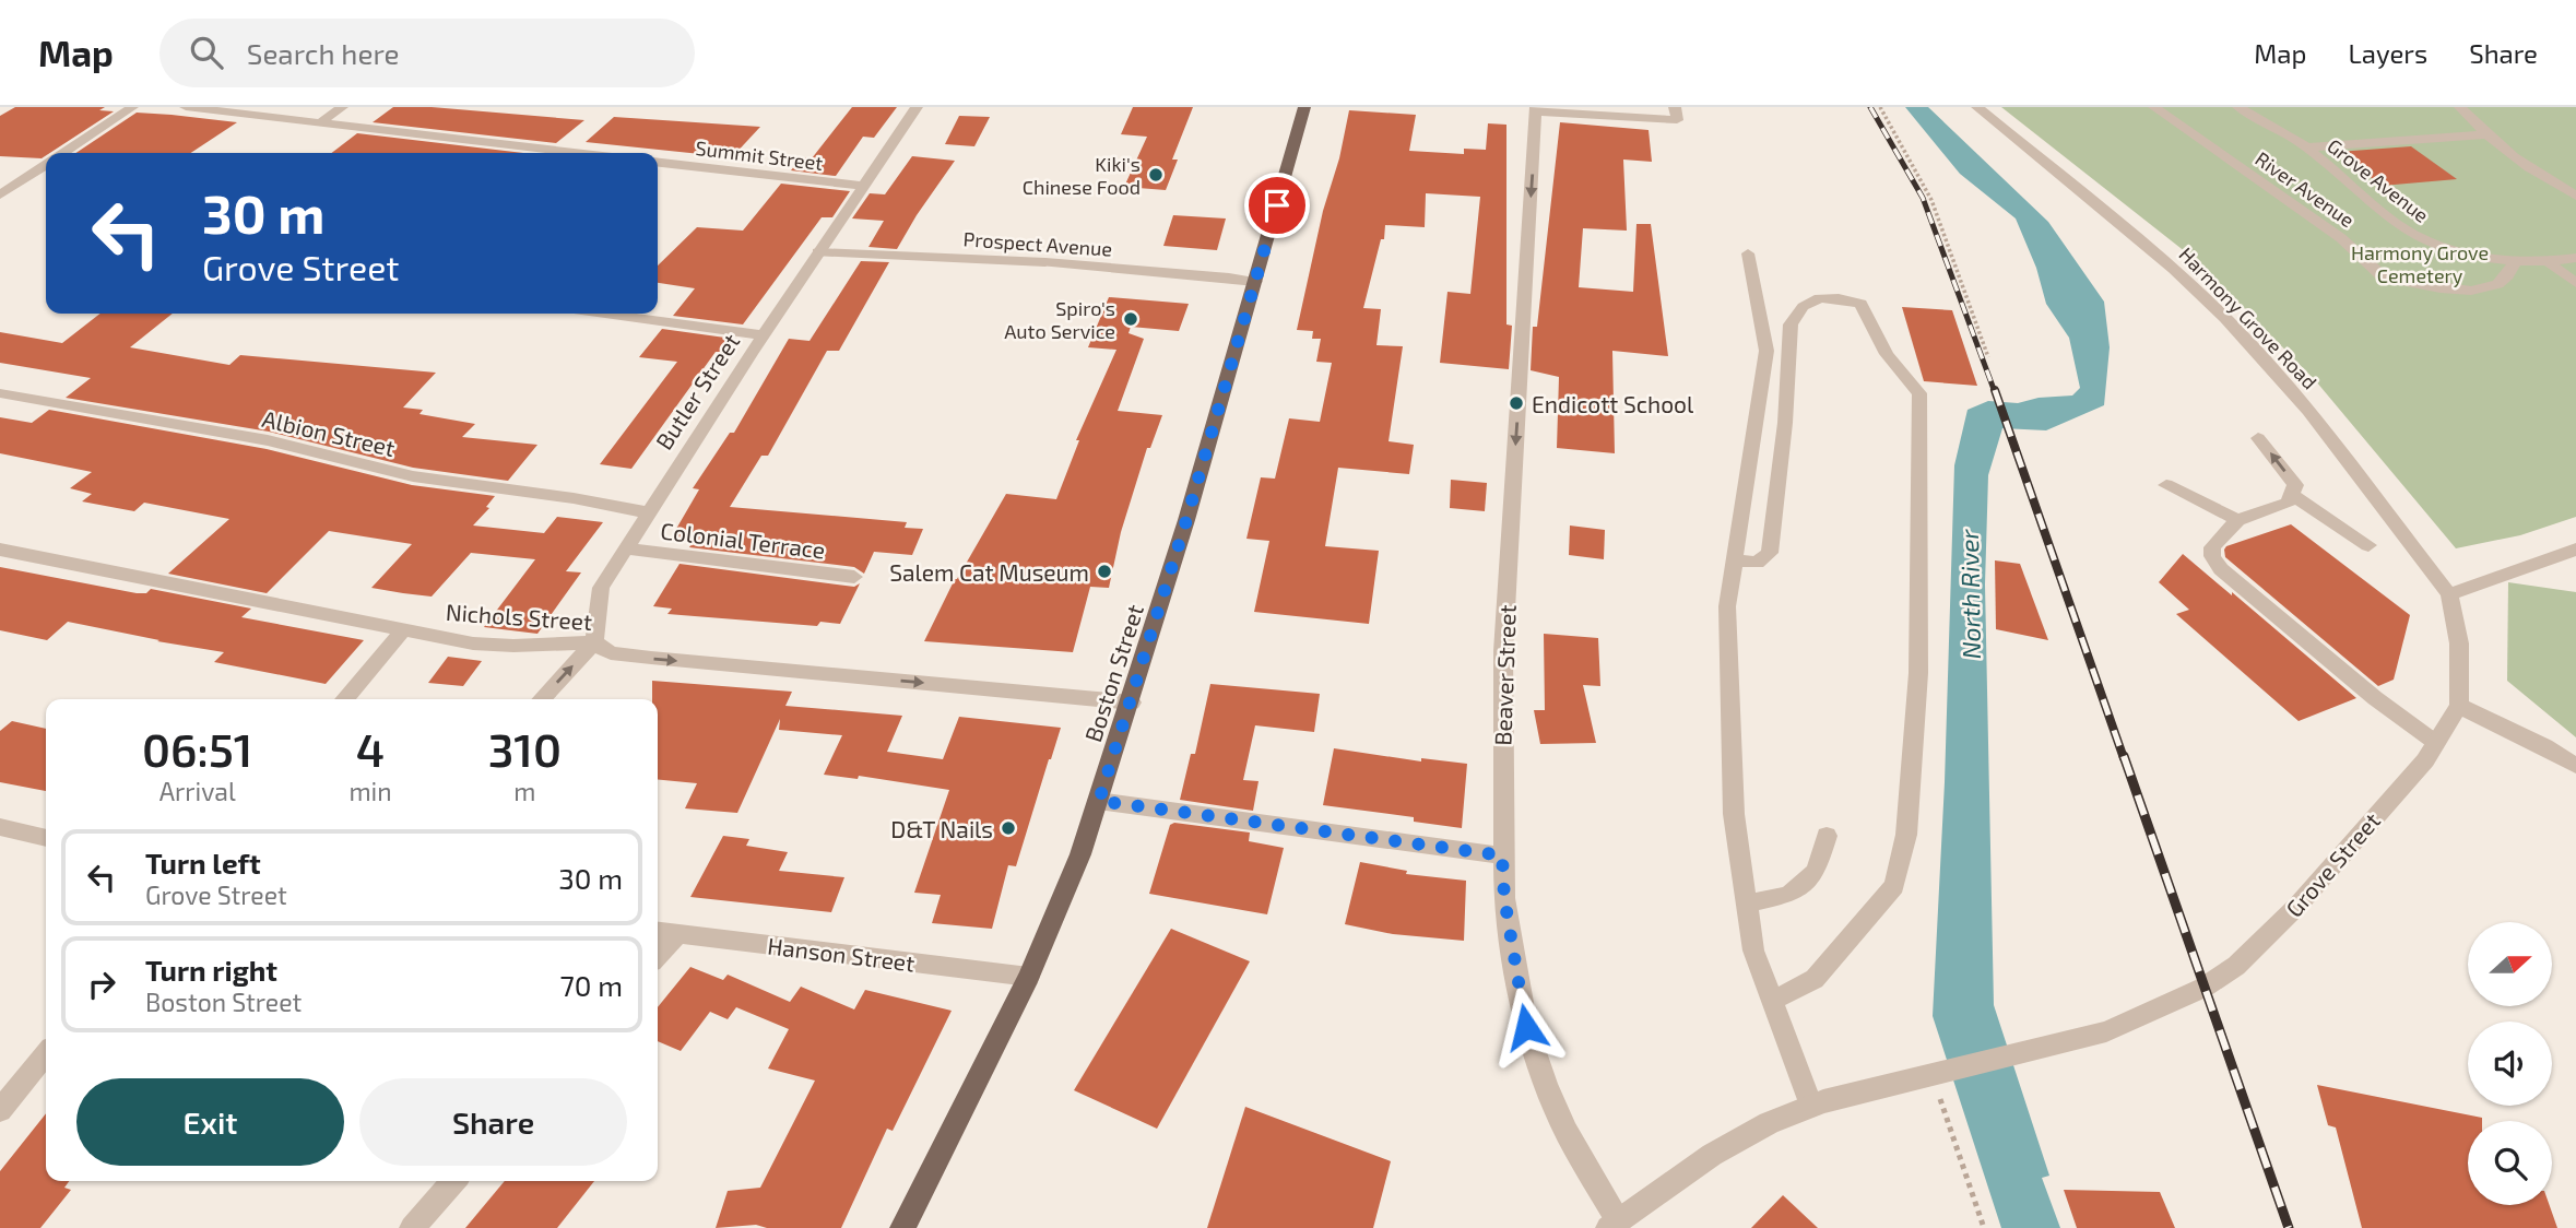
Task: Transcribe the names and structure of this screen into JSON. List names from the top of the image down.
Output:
{
  "streets": {
    "main road": ["Boston Street"],
    "street": [
      "Summit Street",
      "Grove Avenue",
      "River Avenue",
      "Prospect Avenue",
      "Harmony Grove Road",
      "Butler Street",
      "Albion Street",
      "Colonial Terrace",
      "Nichols Street",
      "Beaver Street",
      "Grove Street",
      "Hanson Street"
    ]
  },
  "crossings": [
    ["Summit Street", "Butler Street"],
    ["Grove Avenue", "River Avenue"],
    ["Prospect Avenue", "Butler Street"],
    ["Prospect Avenue", "Boston Street"],
    ["Butler Street", "Albion Street"],
    ["Butler Street", "Colonial Terrace"],
    ["Butler Street", "Nichols Street"],
    ["Nichols Street", "Boston Street"],
    ["Boston Street", "Hanson Street"],
    ["Beaver Street", "Grove Street"]
  ],
  "one_way": ["Nichols Street", "Beaver Street"],
  "water": ["North River"],
  "parks": ["Harmony Grove Cemetery"],
  "places": [
    "Kiki's Chinese Food",
    "Spiro's Auto Service",
    "Endicott School",
    "Salem Cat Museum",
    "D&T Nails"
  ],
  "north": "right",
  "page": {
    "header": "Map",
    "search": "Search here",
    "nav": ["Map", "Layers", "Share"],
    "turn": ["30 m", "Grove Street"],
    "eta": [
      "06:51",
      "Arrival",
      "4",
      "min",
      "310",
      "m"
    ],
    "list": [
      {
        "name": "Turn left",
        "note": "Grove Street",
        "value": "30 m"
      },
      {
        "name": "Turn right",
        "note": "Boston Street",
        "value": "70 m"
      }
    ],
    "buttons": ["Exit", "Share"]
  }
}
